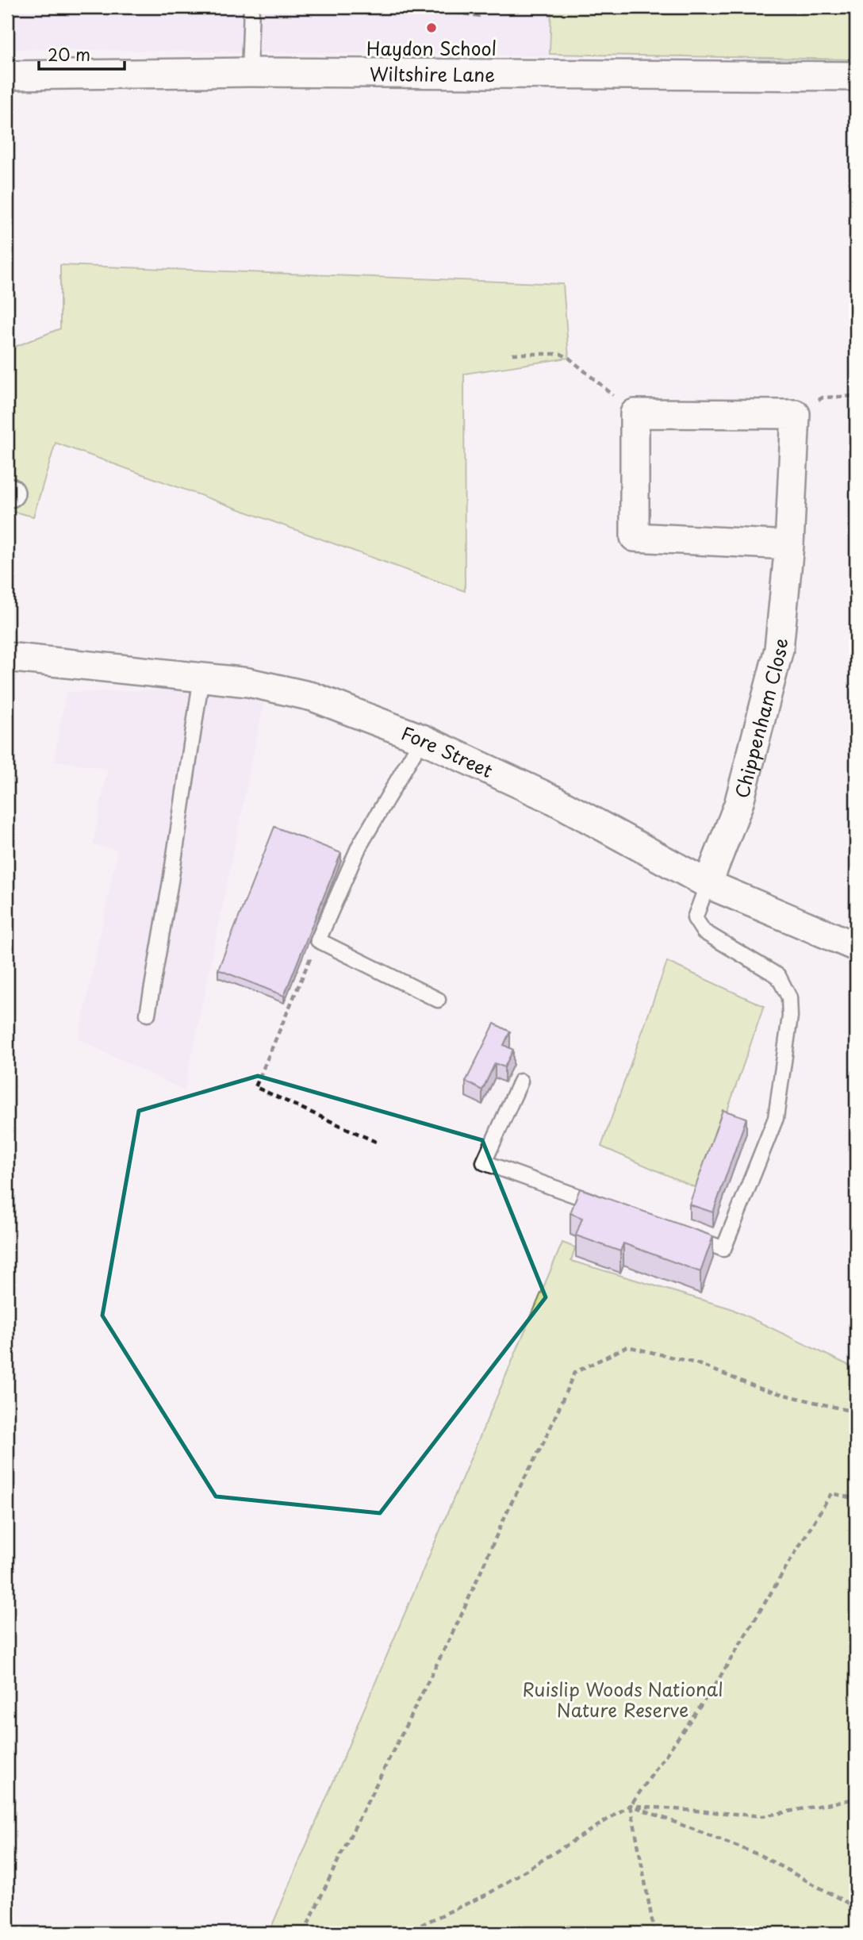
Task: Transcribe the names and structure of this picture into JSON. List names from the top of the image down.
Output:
{
  "streets": {
    "street": ["Wiltshire Lane", "Chippenham Close", "Fore Street"]
  },
  "crossings": [
    ["Chippenham Close", "Fore Street"]
  ],
  "parks": ["Ruislip Woods National Nature Reserve"],
  "places": ["Haydon School"],
  "scale_bar": "20 m"
}
